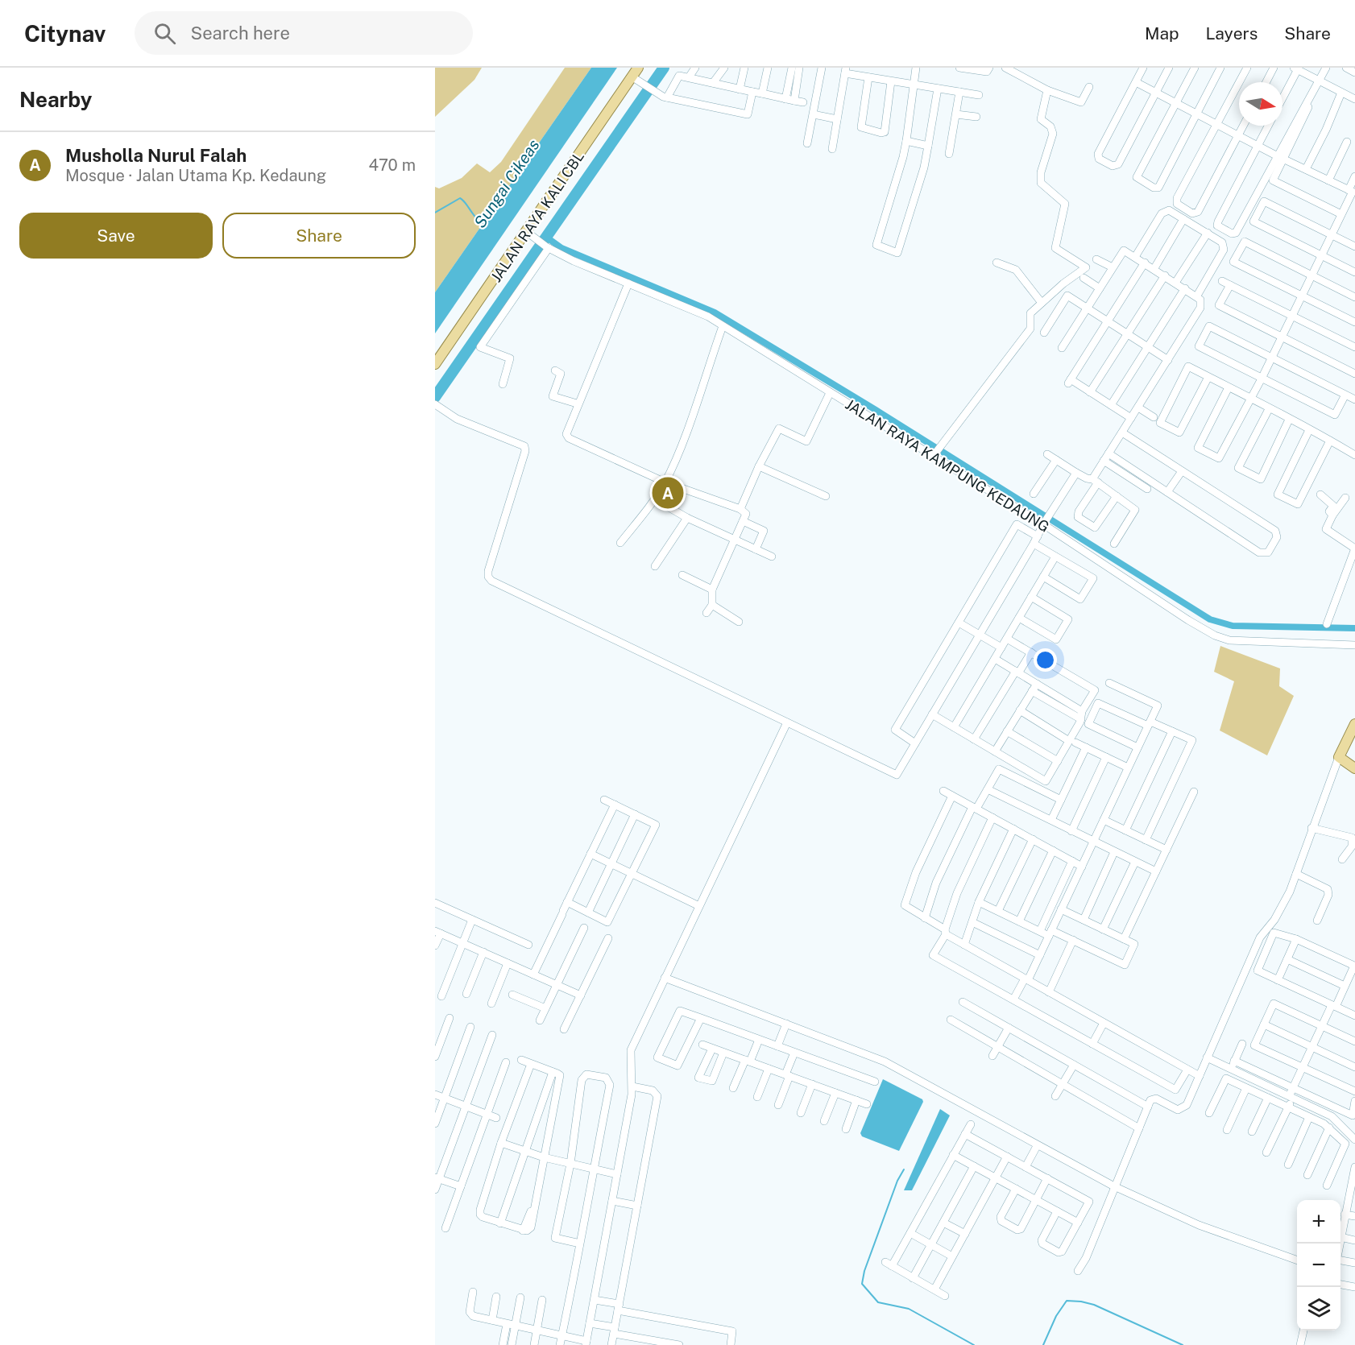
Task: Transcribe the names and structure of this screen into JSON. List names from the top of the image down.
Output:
{
  "streets": {
    "main road": ["JALAN RAYA KALI CBL"],
    "street": ["JALAN RAYA KAMPUNG KEDAUNG"]
  },
  "crossings": [
    ["JALAN RAYA KALI CBL", "JALAN RAYA KAMPUNG KEDAUNG"]
  ],
  "water": ["Sungai Cikeas"],
  "north": "right",
  "page": {
    "header": "Citynav",
    "search": "Search here",
    "nav": ["Map", "Layers", "Share"],
    "heading": "Nearby",
    "list": [
      {
        "mark": "A",
        "name": "Musholla Nurul Falah",
        "note": "Mosque · Jalan Utama Kp. Kedaung",
        "value": "470 m"
      }
    ],
    "buttons": ["Save", "Share"],
    "pins": "A",
    "map_buttons": ["+", "−"]
  }
}
